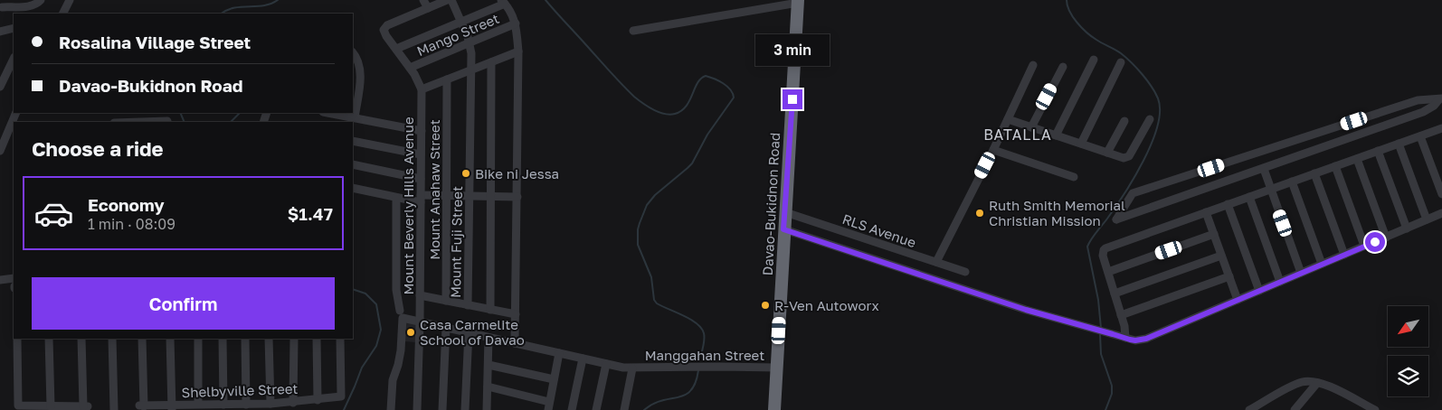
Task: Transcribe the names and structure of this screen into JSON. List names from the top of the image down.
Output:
{
  "streets": {
    "highway": ["Davao-Bukidnon Road"],
    "street": [
      "Mango Street",
      "Mount Anahaw Street",
      "Mount Beverly Hills Avenue",
      "RLS Avenue",
      "Mount Fuji Street",
      "Manggahan Street",
      "Shelbyville Street"
    ]
  },
  "crossings": [
    ["Mango Street", "Mount Fuji Street"],
    ["Davao-Bukidnon Road", "RLS Avenue"],
    ["Davao-Bukidnon Road", "Manggahan Street"],
    ["Mount Beverly Hills Avenue", "Manggahan Street"]
  ],
  "districts": ["BATALLA"],
  "places": [
    "Bike ni Jessa",
    "Ruth Smith Memorial Christian Mission",
    "R-Ven Autoworx",
    "Casa Carmelite School of Davao"
  ],
  "north": "bottom left",
  "page": {
    "banner": ["Rosalina Village Street", "Davao-Bukidnon Road"],
    "bubble": "3 min",
    "heading": "Choose a ride",
    "list": [
      {
        "name": "Economy",
        "note": "1 min · 08:09",
        "value": "$1.47"
      }
    ],
    "buttons": "Confirm"
  }
}
